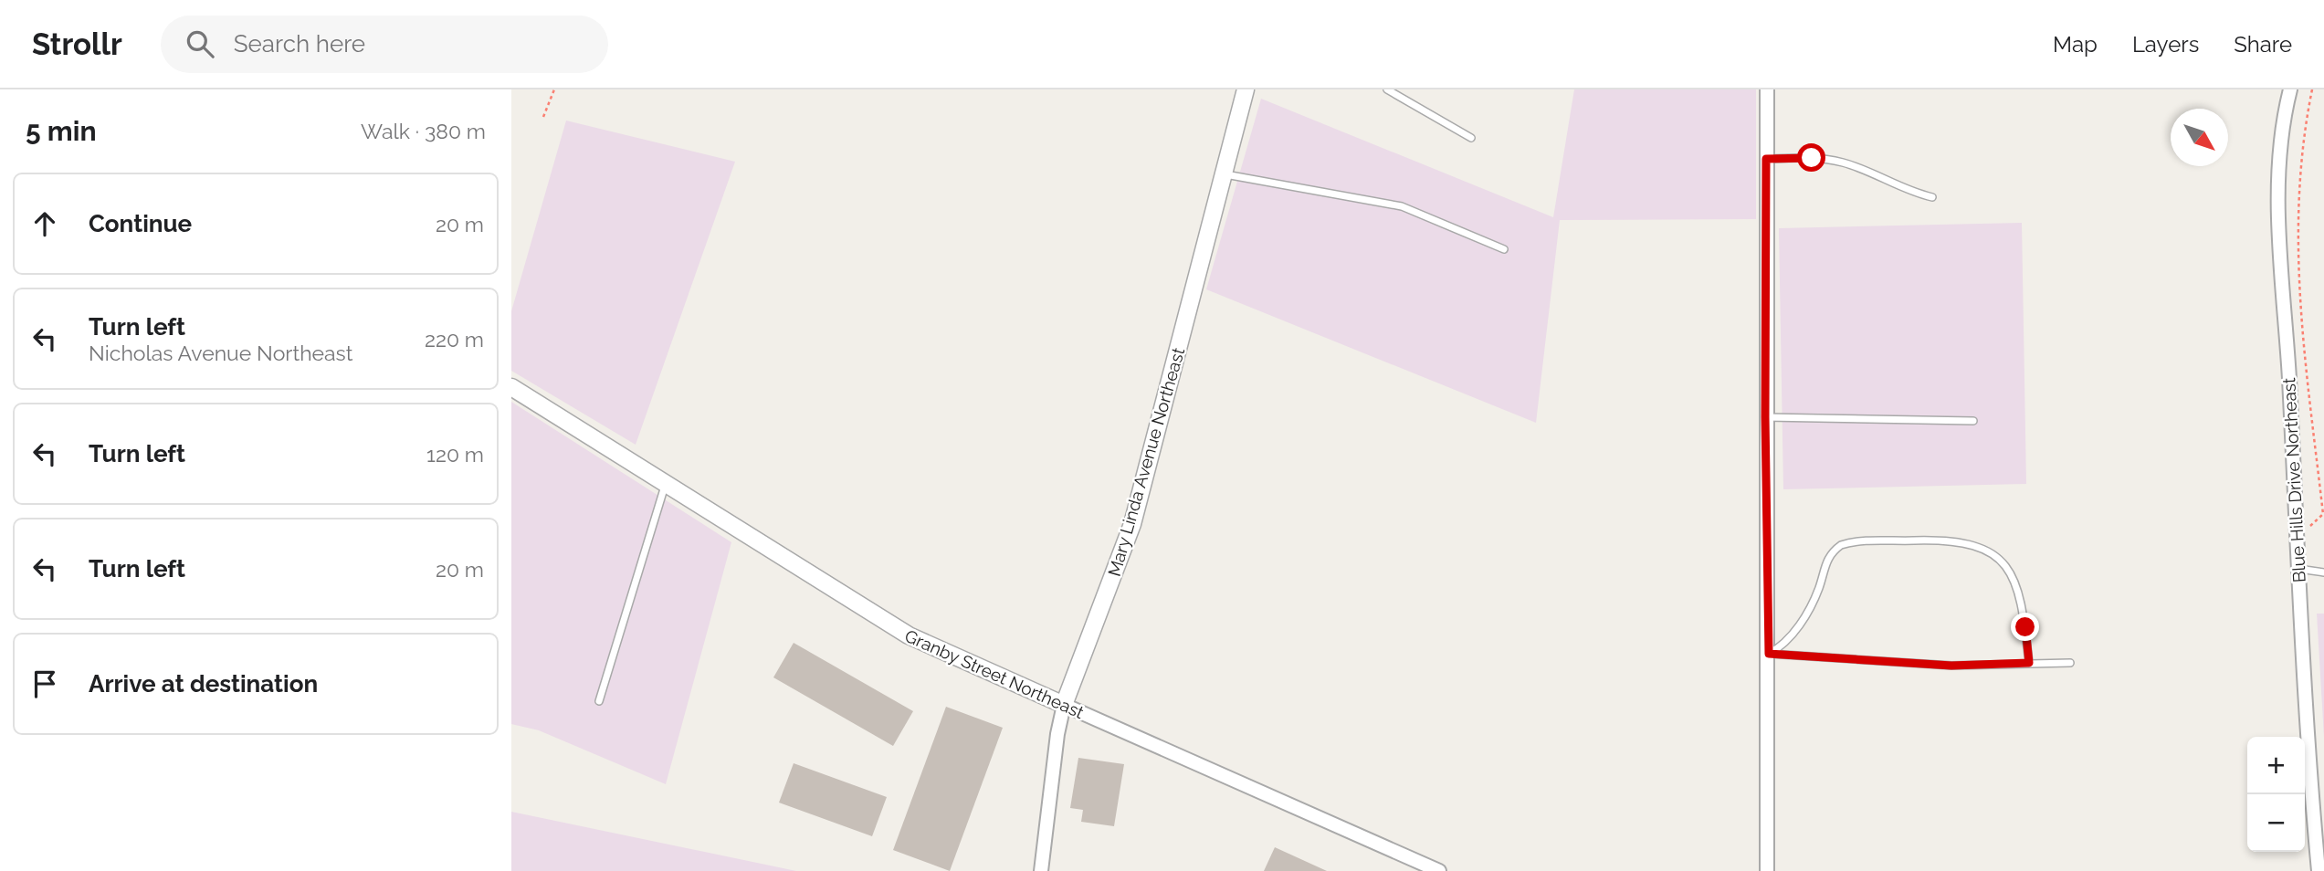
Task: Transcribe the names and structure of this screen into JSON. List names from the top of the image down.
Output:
{
  "streets": {
    "street": ["Mary Linda Avenue Northeast", "Blue Hills Drive Northeast", "Granby Street Northeast"]
  },
  "crossings": [
    ["Mary Linda Avenue Northeast", "Granby Street Northeast"]
  ],
  "north": "bottom right",
  "page": {
    "header": "Strollr",
    "search": "Search here",
    "nav": ["Map", "Layers", "Share"],
    "heading": ["5 min", "Walk · 380 m"],
    "list": [
      ["Continue", "20 m"],
      ["Turn left", "Nicholas Avenue Northeast", "220 m"],
      ["Turn left", "120 m"],
      ["Turn left", "20 m"],
      "Arrive at destination"
    ],
    "map_buttons": ["+", "−"]
  }
}
